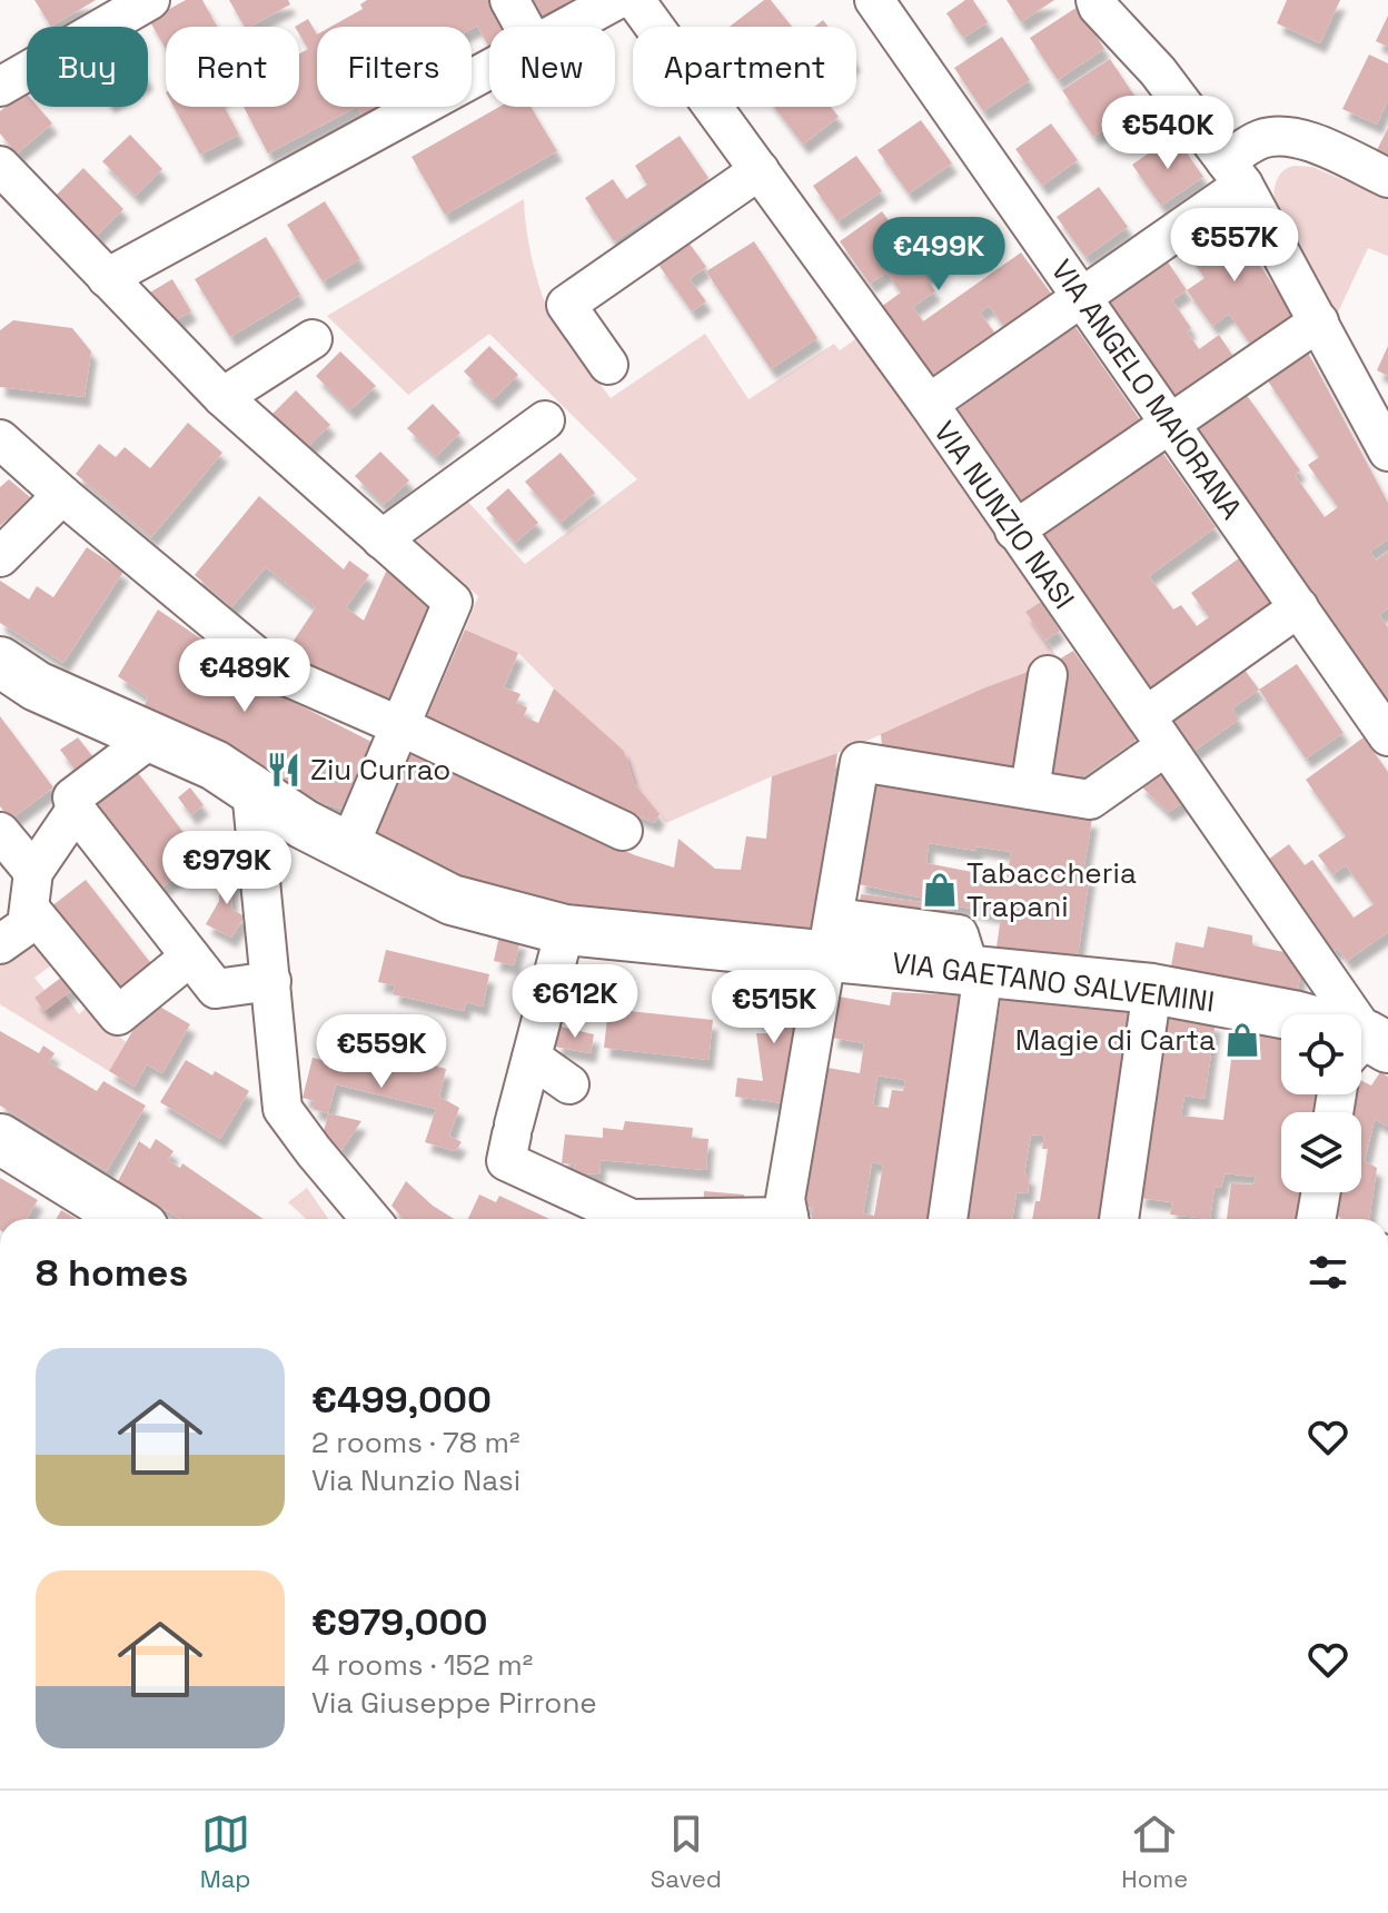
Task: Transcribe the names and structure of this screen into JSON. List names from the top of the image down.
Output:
{
  "streets": {
    "main road": ["VIA GAETANO SALVEMINI"],
    "street": ["VIA ANGELO MAIORANA", "VIA NUNZIO NASI"]
  },
  "crossings": [
    ["VIA NUNZIO NASI", "VIA GAETANO SALVEMINI"]
  ],
  "places": {
    "restaurant": ["Ziu Currao"],
    "shop": ["Tabaccheria Trapani", "Magie di Carta"]
  },
  "page": {
    "chip": [
      "Buy",
      "Rent",
      "Filters",
      "New",
      "Apartment"
    ],
    "price": [
      "€540K",
      "€557K",
      "€499K",
      "€489K",
      "€979K",
      "€612K",
      "€515K",
      "€559K"
    ],
    "heading": "8 homes",
    "list": [
      {
        "name": "€499,000",
        "note": "2 rooms · 78 m² · Via Nunzio Nasi"
      },
      {
        "name": "€979,000",
        "note": "4 rooms · 152 m² · Via Giuseppe Pirrone"
      }
    ],
    "tabs": ["Map", "Saved", "Home"]
  }
}
